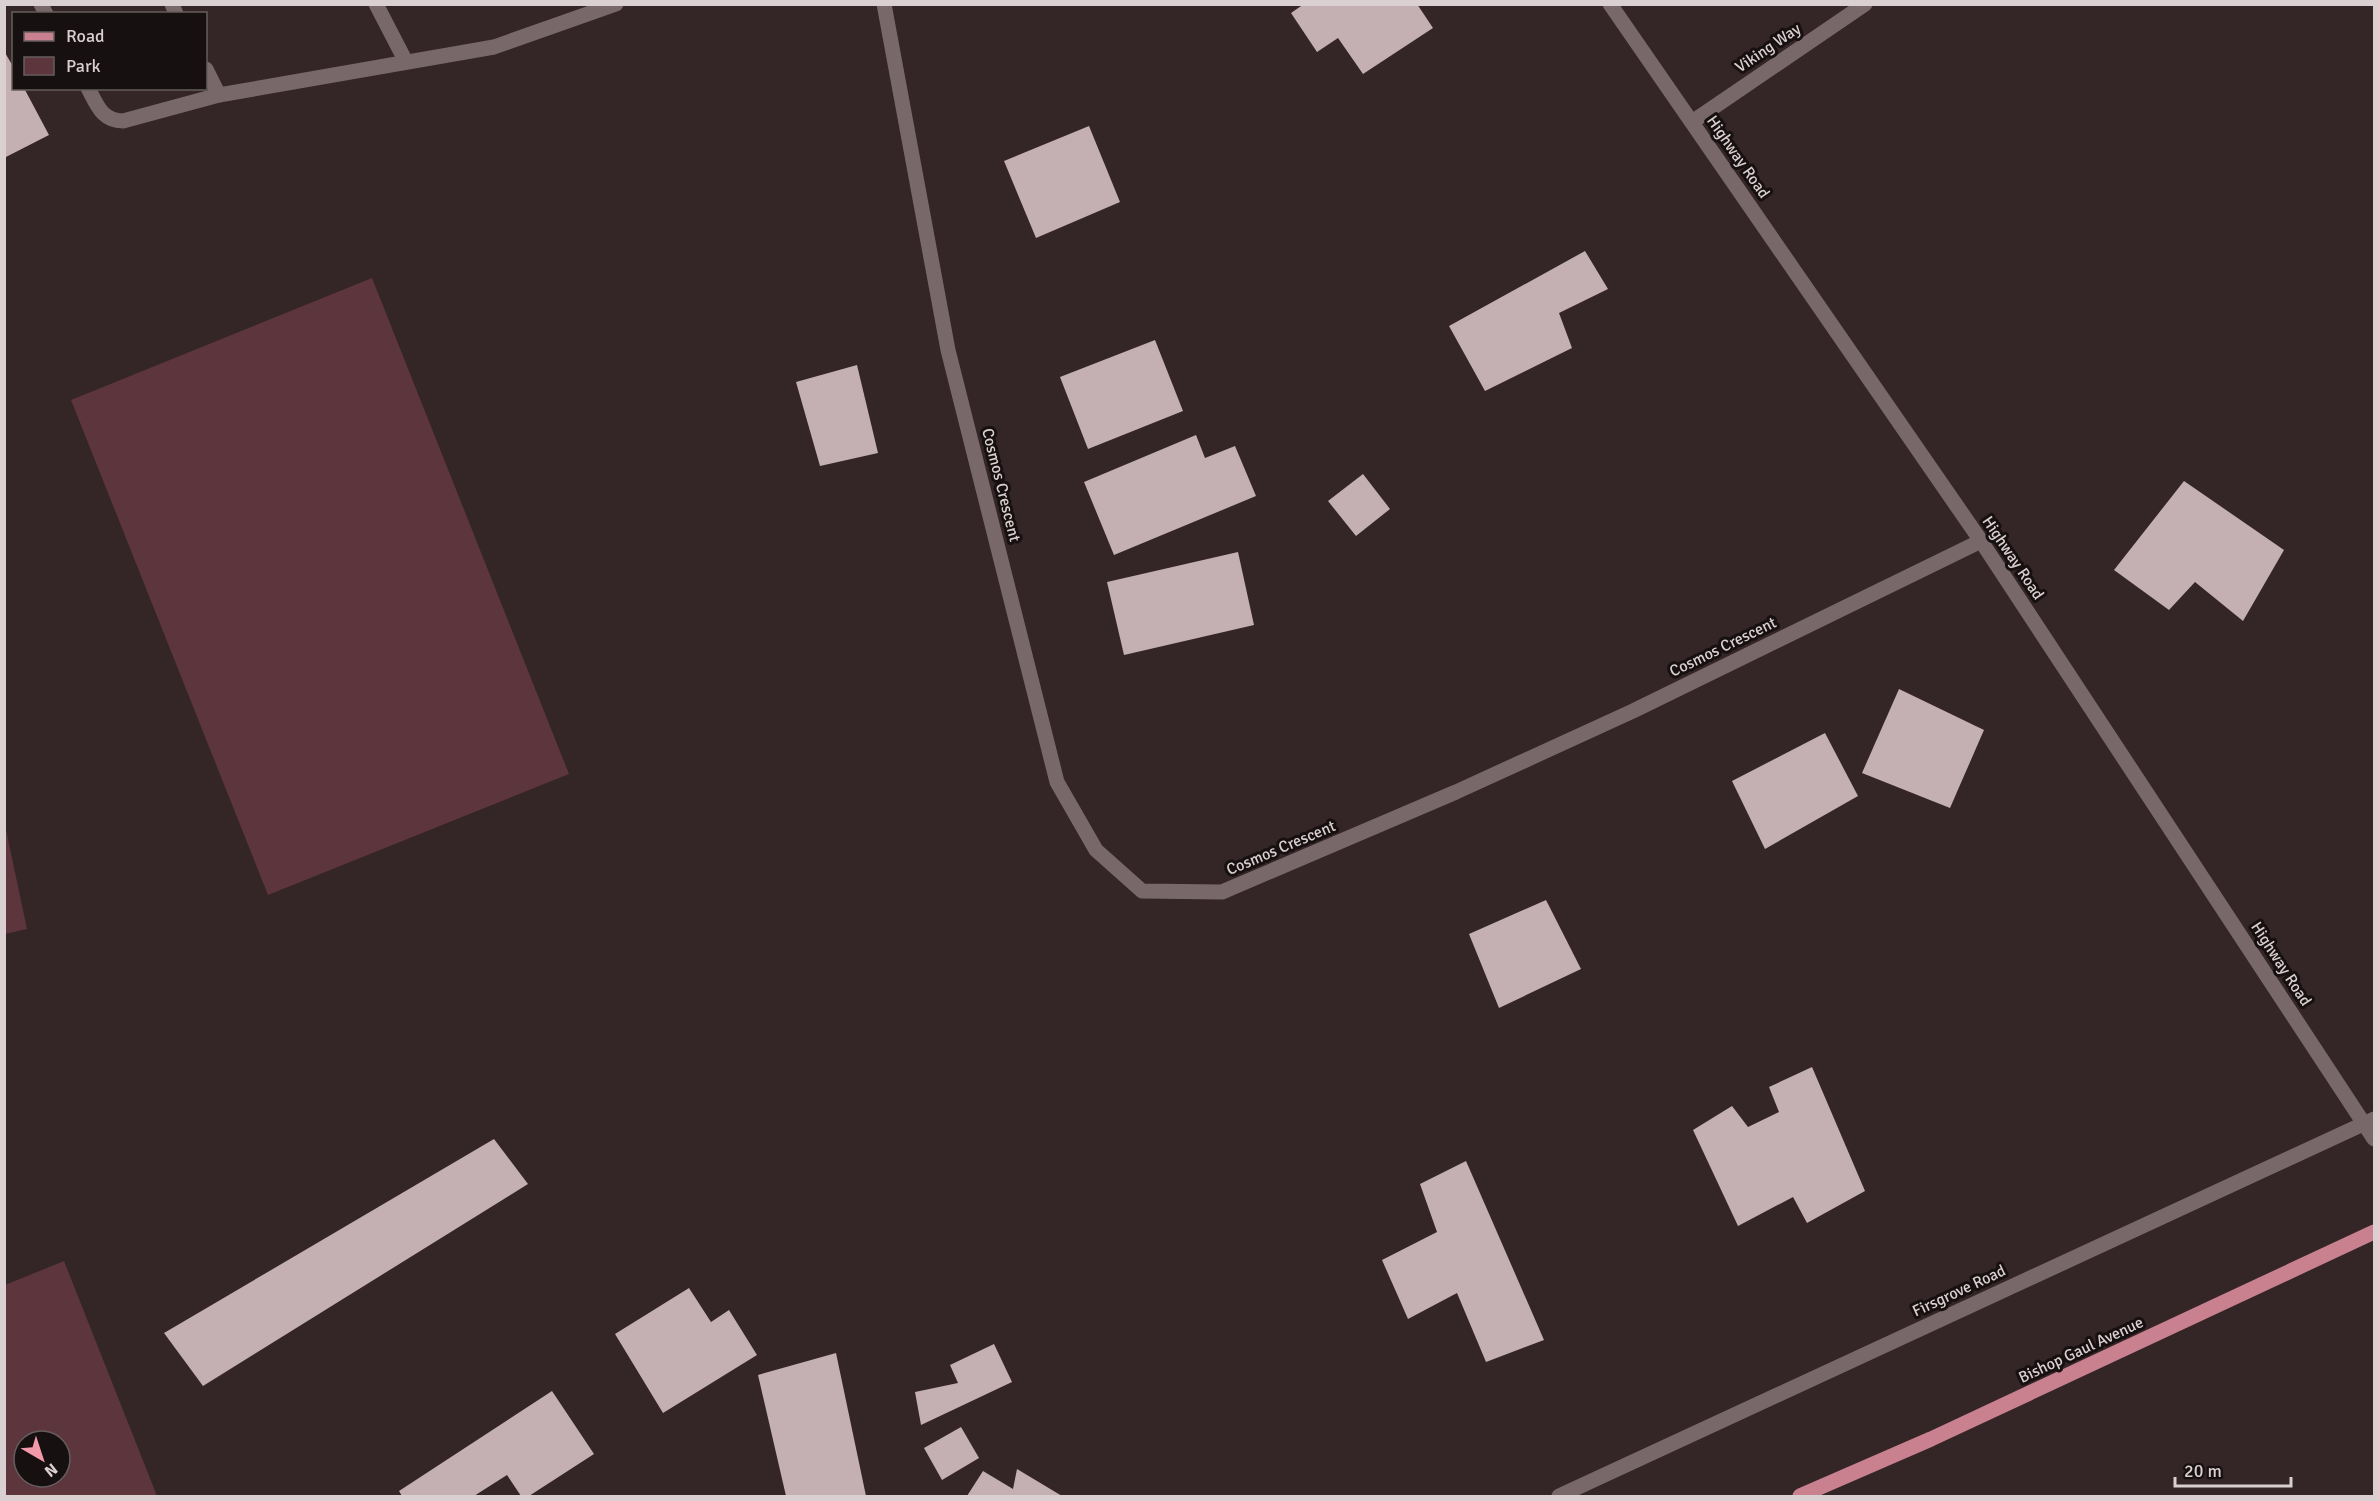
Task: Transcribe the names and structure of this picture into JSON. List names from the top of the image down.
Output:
{
  "streets": {
    "main road": ["Bishop Gaul Avenue"],
    "street": [
      "Viking Way",
      "Highway Road",
      "Cosmos Crescent",
      "Firsgrove Road"
    ]
  },
  "crossings": [
    ["Viking Way", "Highway Road"],
    ["Highway Road", "Cosmos Crescent"],
    ["Highway Road", "Firsgrove Road"]
  ],
  "legend": ["Road", "Park"],
  "scale_bar": "20 m",
  "north": "bottom right"
}
